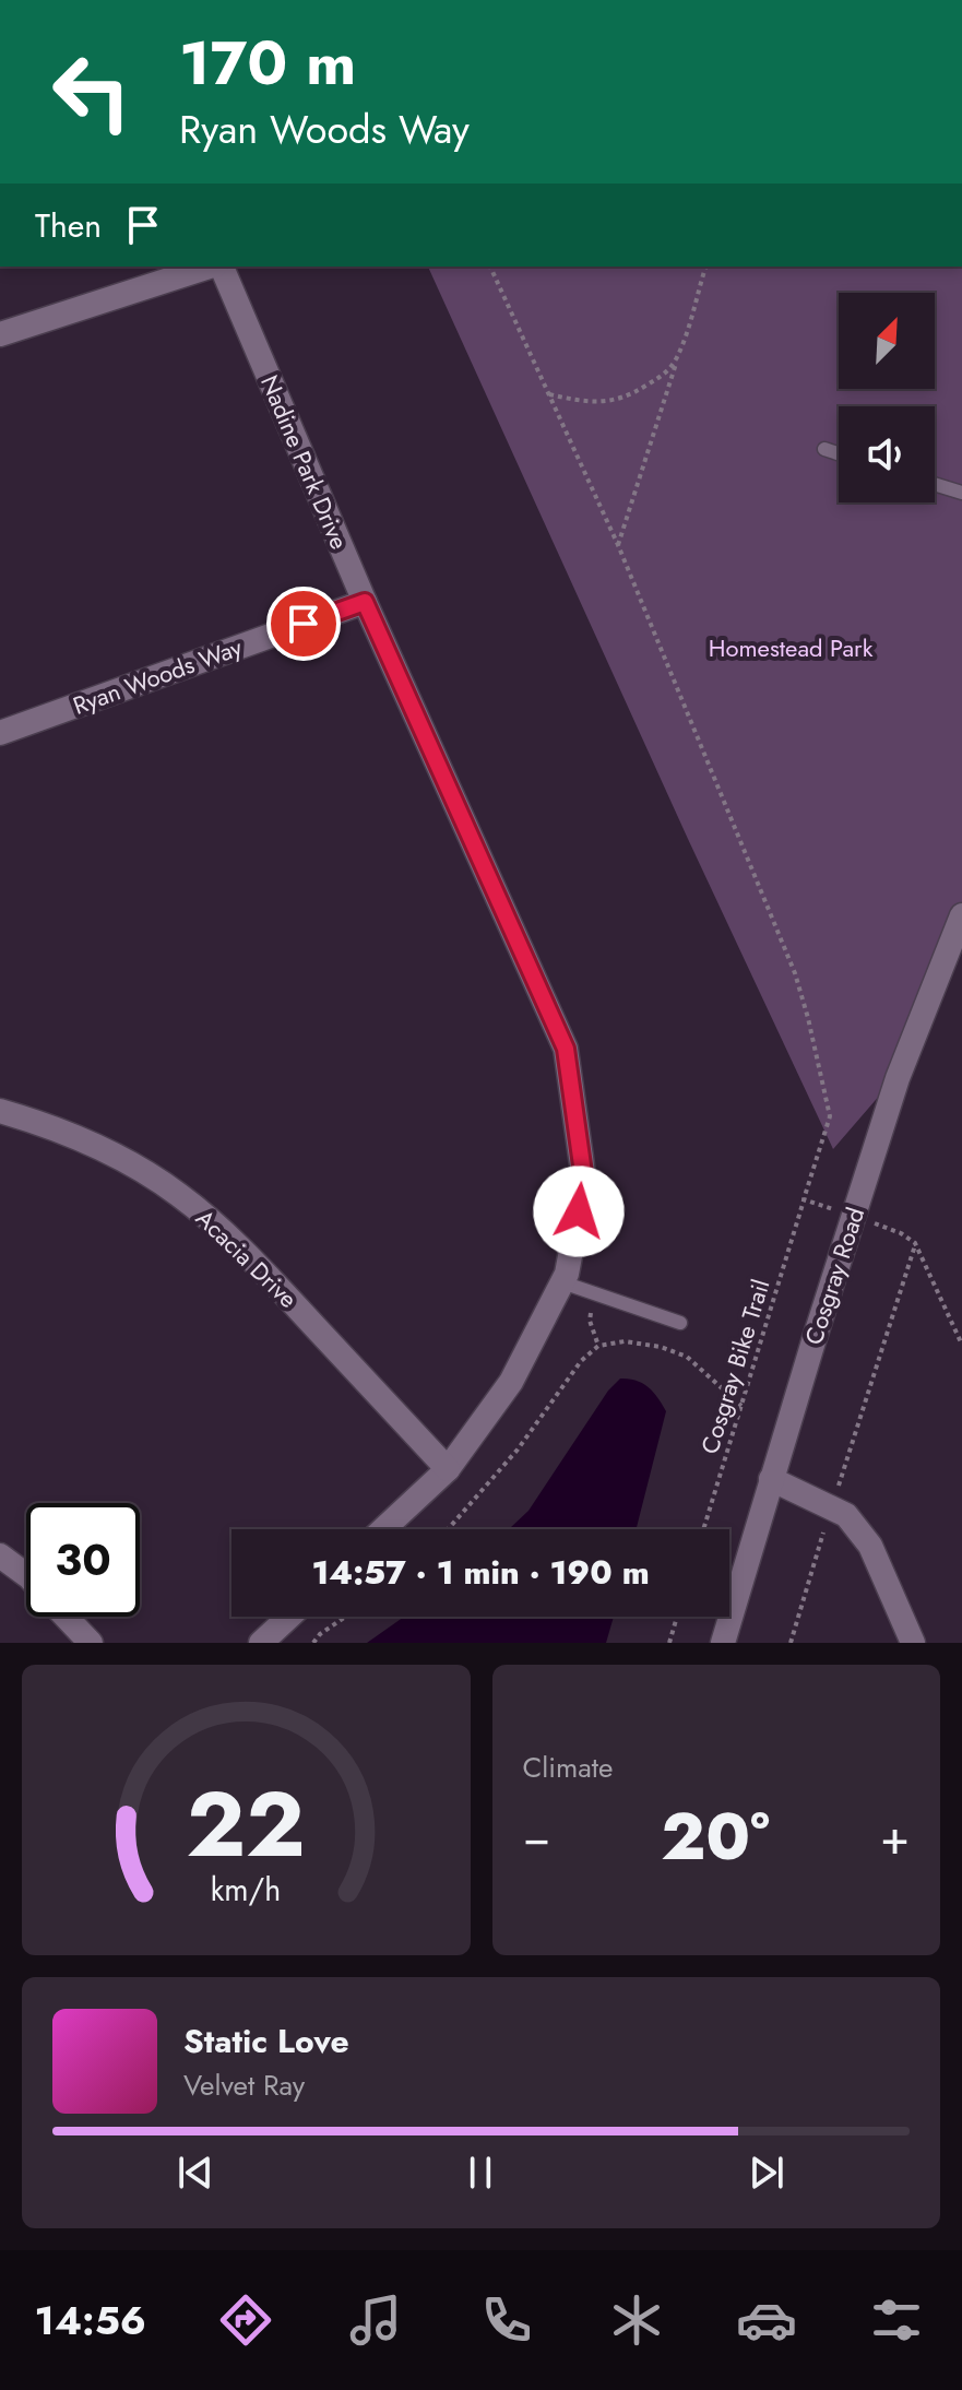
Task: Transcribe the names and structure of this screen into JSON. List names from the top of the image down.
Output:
{
  "streets": {
    "street": [
      "Nadine Park Drive",
      "Ryan Woods Way",
      "Acacia Drive",
      "Cosgray Road"
    ],
    "path": ["Cosgray Bike Trail"]
  },
  "crossings": [
    ["Nadine Park Drive", "Ryan Woods Way"],
    ["Nadine Park Drive", "Acacia Drive"]
  ],
  "parks": ["Homestead Park"],
  "north": "top right",
  "page": {
    "turn": ["170 m", "Ryan Woods Way"],
    "then": "Then",
    "limit": "30",
    "trip": "14:57 · 1 min · 190 m",
    "tile": "Climate",
    "heat": ["−", "20°", "+"],
    "song": ["Static Love", "Velvet Ray"],
    "tabs": "14:56",
    "gauge": ["22", "km/h"]
  }
}
